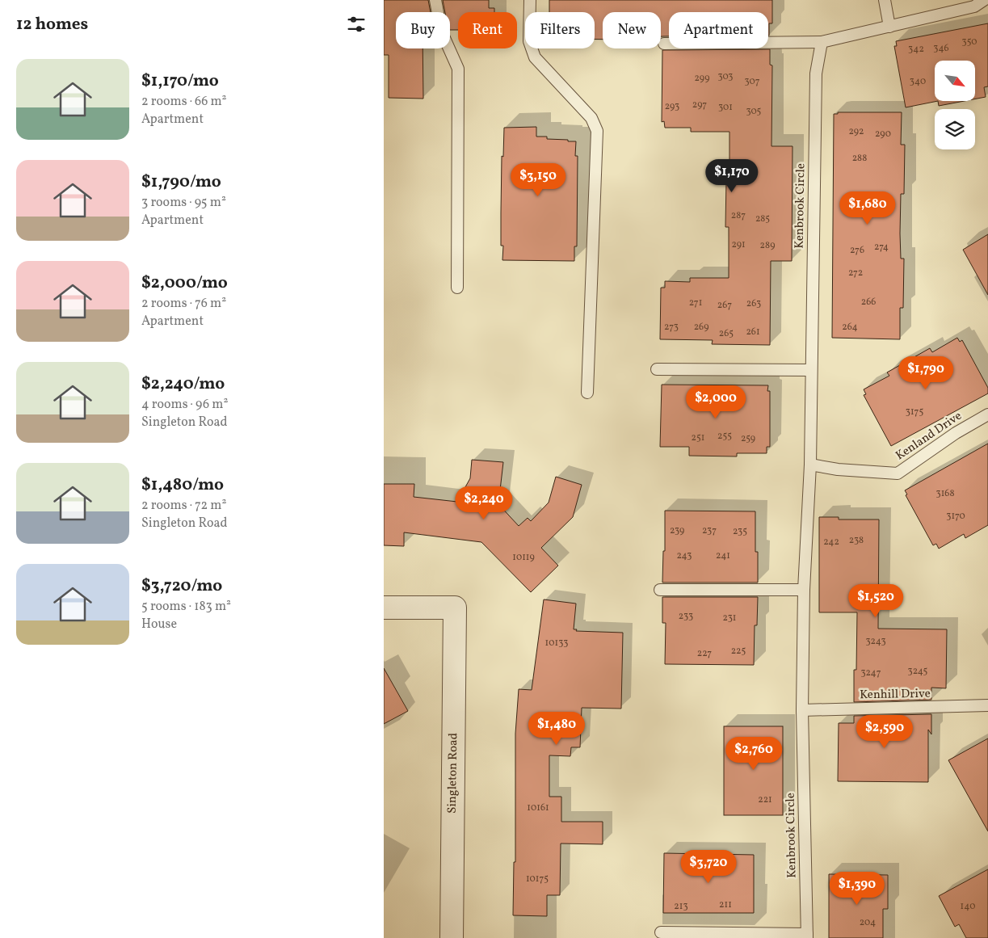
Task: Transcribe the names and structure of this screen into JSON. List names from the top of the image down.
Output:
{
  "streets": {
    "street": ["Singleton Road"],
    "lane": ["Kenbrook Circle", "Kenland Drive", "Kenhill Drive"]
  },
  "crossings": [
    ["Kenbrook Circle", "Kenland Drive"],
    ["Kenbrook Circle", "Kenhill Drive"]
  ],
  "house_numbers": [
    "350",
    "346",
    "342",
    "303",
    "299",
    "307",
    "340",
    "297",
    "293",
    "301",
    "305",
    "292",
    "290",
    "288",
    "287",
    "285",
    "291",
    "289",
    "274",
    "276",
    "272",
    "266",
    "271",
    "263",
    "267",
    "273",
    "269",
    "264",
    "261",
    "265",
    "3175",
    "255",
    "251",
    "259",
    "3168",
    "3170",
    "239",
    "237",
    "235",
    "238",
    "242",
    "243",
    "241",
    "10119",
    "233",
    "231",
    "3243",
    "10133",
    "225",
    "227",
    "3245",
    "3247",
    "221",
    "10161",
    "10175",
    "211",
    "213",
    "140",
    "204"
  ],
  "north": "bottom right",
  "page": {
    "heading": "12 homes",
    "chip": [
      "Buy",
      "Rent",
      "Filters",
      "New",
      "Apartment"
    ],
    "list": [
      {
        "name": "$1,170/mo",
        "note": "2 rooms · 66 m² · Apartment"
      },
      {
        "name": "$1,790/mo",
        "note": "3 rooms · 95 m² · Apartment"
      },
      {
        "name": "$2,000/mo",
        "note": "2 rooms · 76 m² · Apartment"
      },
      {
        "name": "$2,240/mo",
        "note": "4 rooms · 96 m² · Singleton Road"
      },
      {
        "name": "$1,480/mo",
        "note": "2 rooms · 72 m² · Singleton Road"
      },
      {
        "name": "$3,720/mo",
        "note": "5 rooms · 183 m² · House"
      }
    ],
    "price": [
      "$1,170",
      "$3,150",
      "$1,680",
      "$1,790",
      "$2,000",
      "$2,240",
      "$1,520",
      "$1,480",
      "$2,590",
      "$2,760",
      "$3,720",
      "$1,390"
    ]
  }
}
